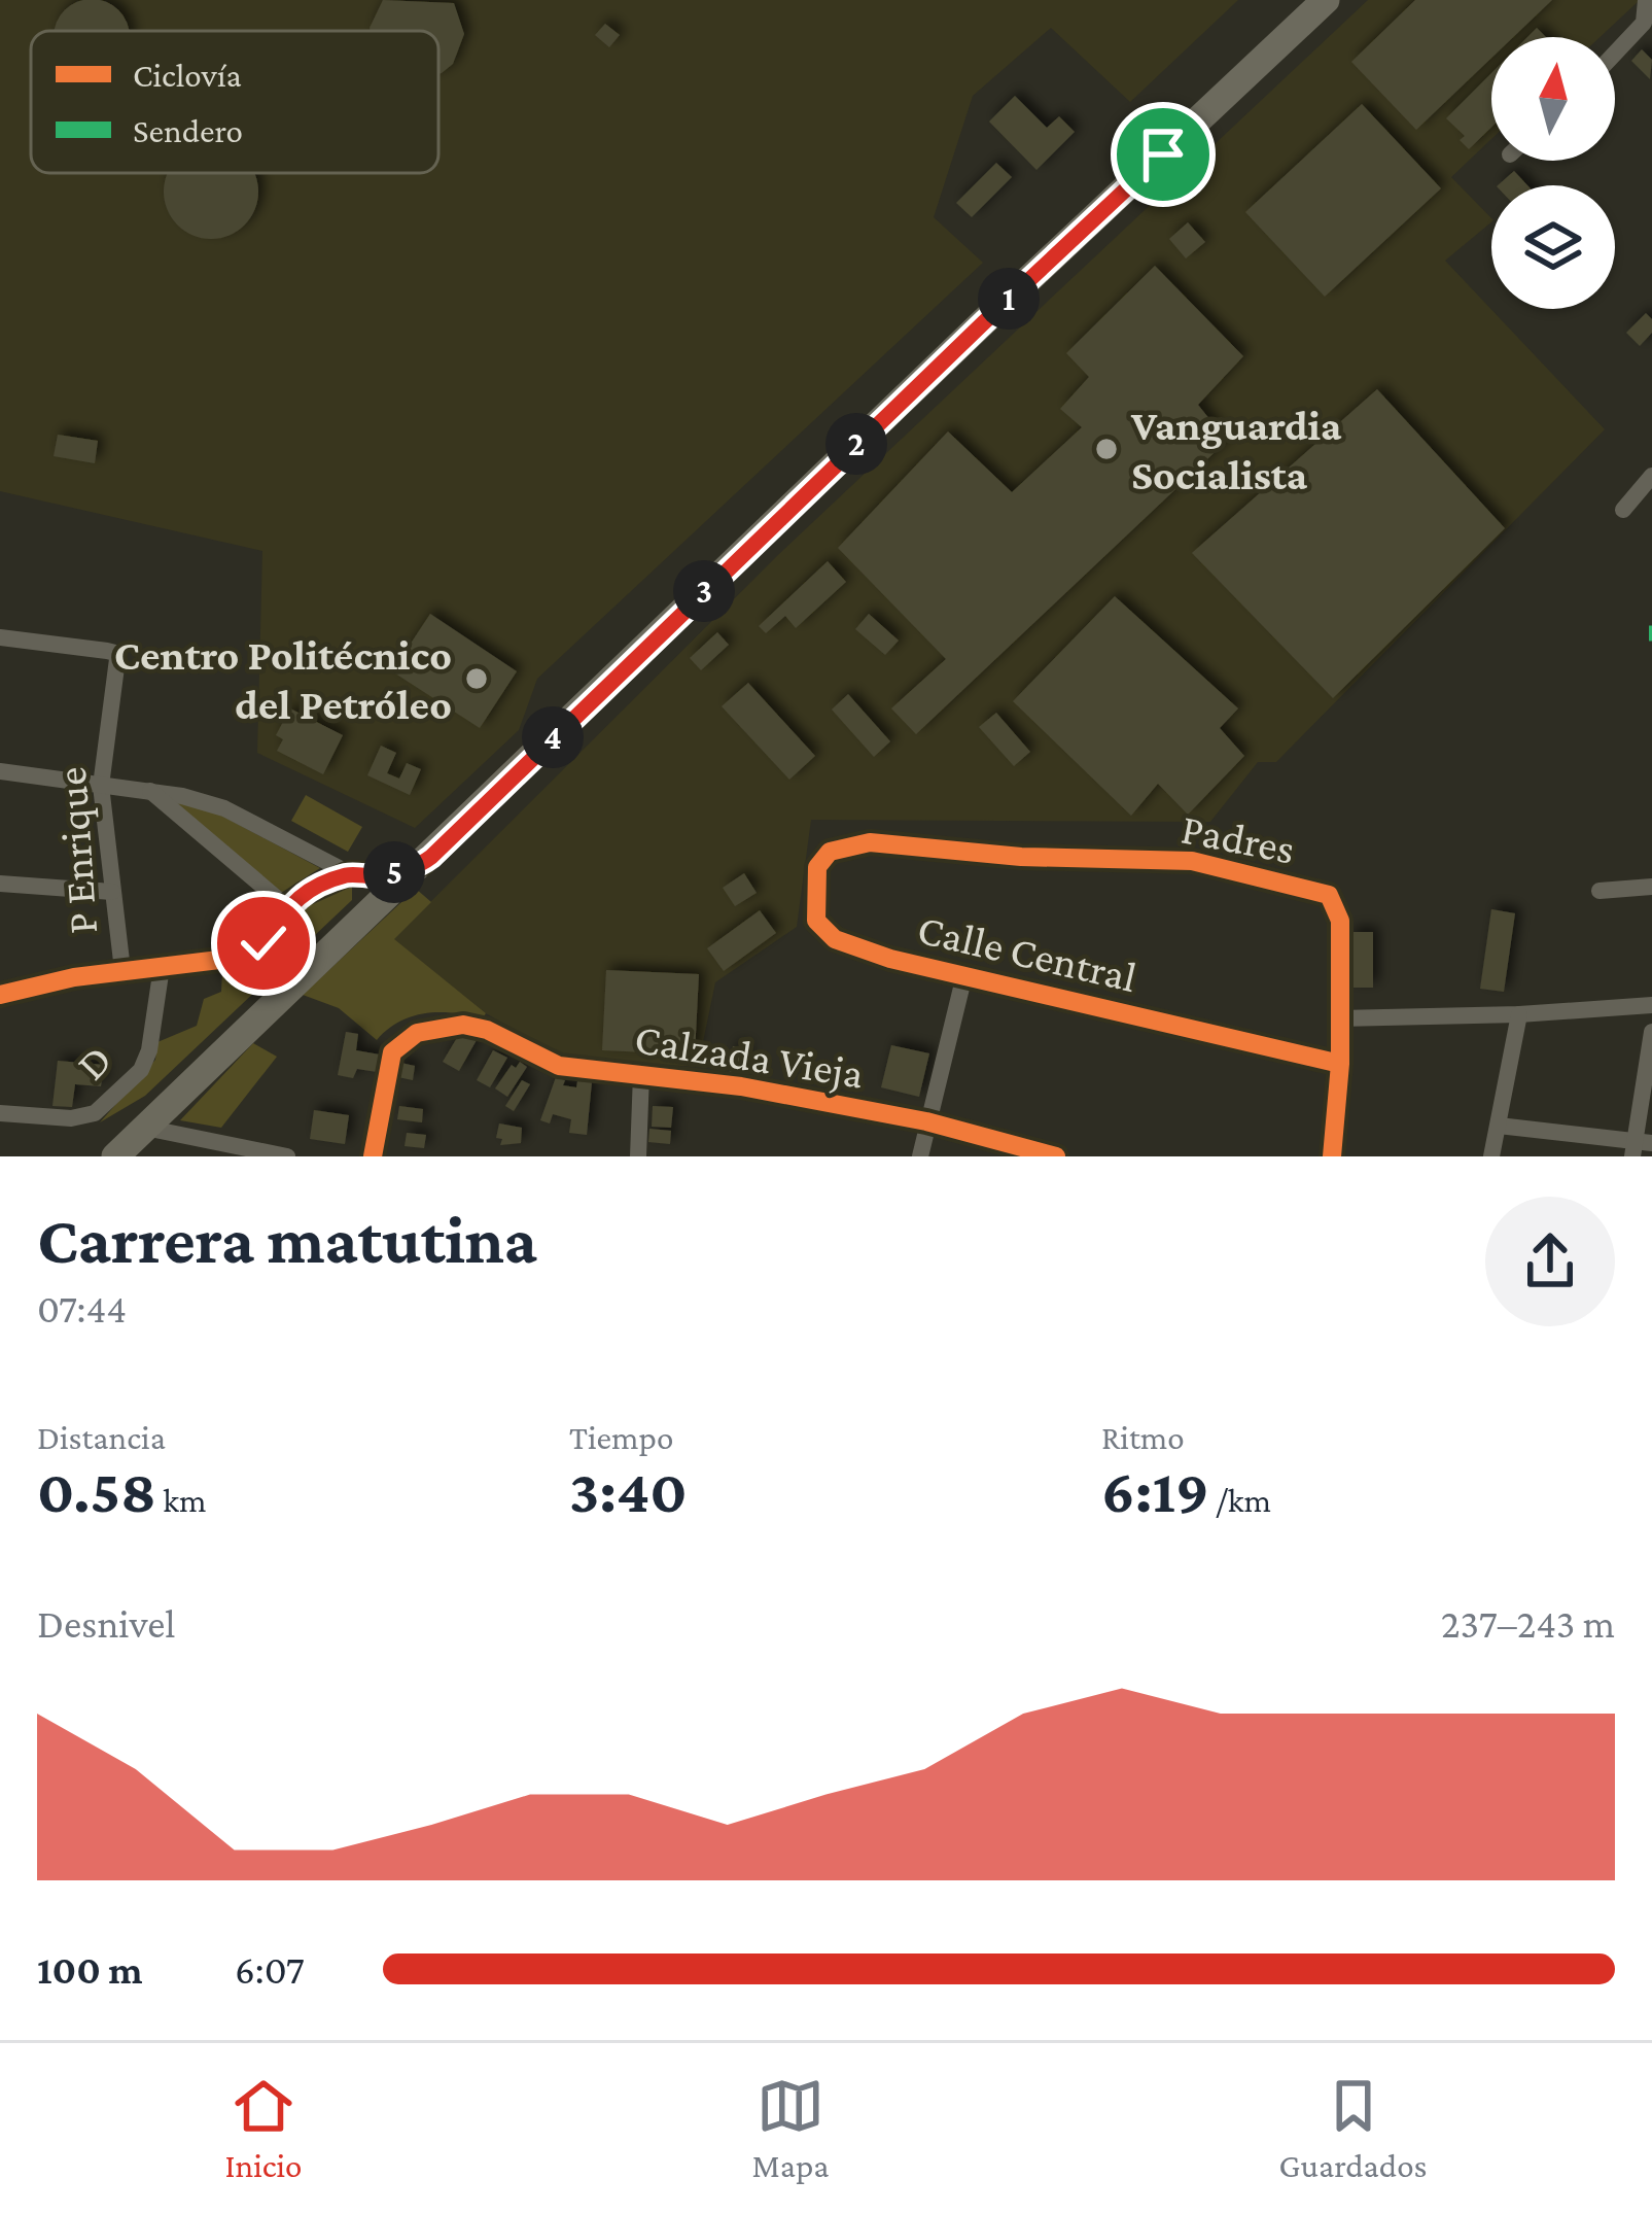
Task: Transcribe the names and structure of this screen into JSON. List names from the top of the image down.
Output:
{
  "streets": {
    "street": [
      "Padres",
      "P Enrique",
      "Calle Central",
      "Calzada Vieja",
      "D"
    ]
  },
  "crossings": [
    ["Padres", "Calle Central"]
  ],
  "places": ["Vanguardia Socialista", "Centro Politécnico del Petróleo"],
  "legend": ["Ciclovía", "Sendero"],
  "north": "top",
  "page": {
    "pins": [
      "1",
      "2",
      "3",
      "4",
      "5"
    ],
    "heading": ["Carrera matutina", "07:44"],
    "stats": [
      ["Distancia", "0.58 km"],
      ["Tiempo", "3:40"],
      ["Ritmo", "6:19 /km"]
    ],
    "chart": ["Desnivel", "237–243 m"],
    "list": [
      {
        "name": "100 m",
        "note": "6:07"
      }
    ],
    "tabs": ["Inicio", "Mapa", "Guardados"]
  }
}
